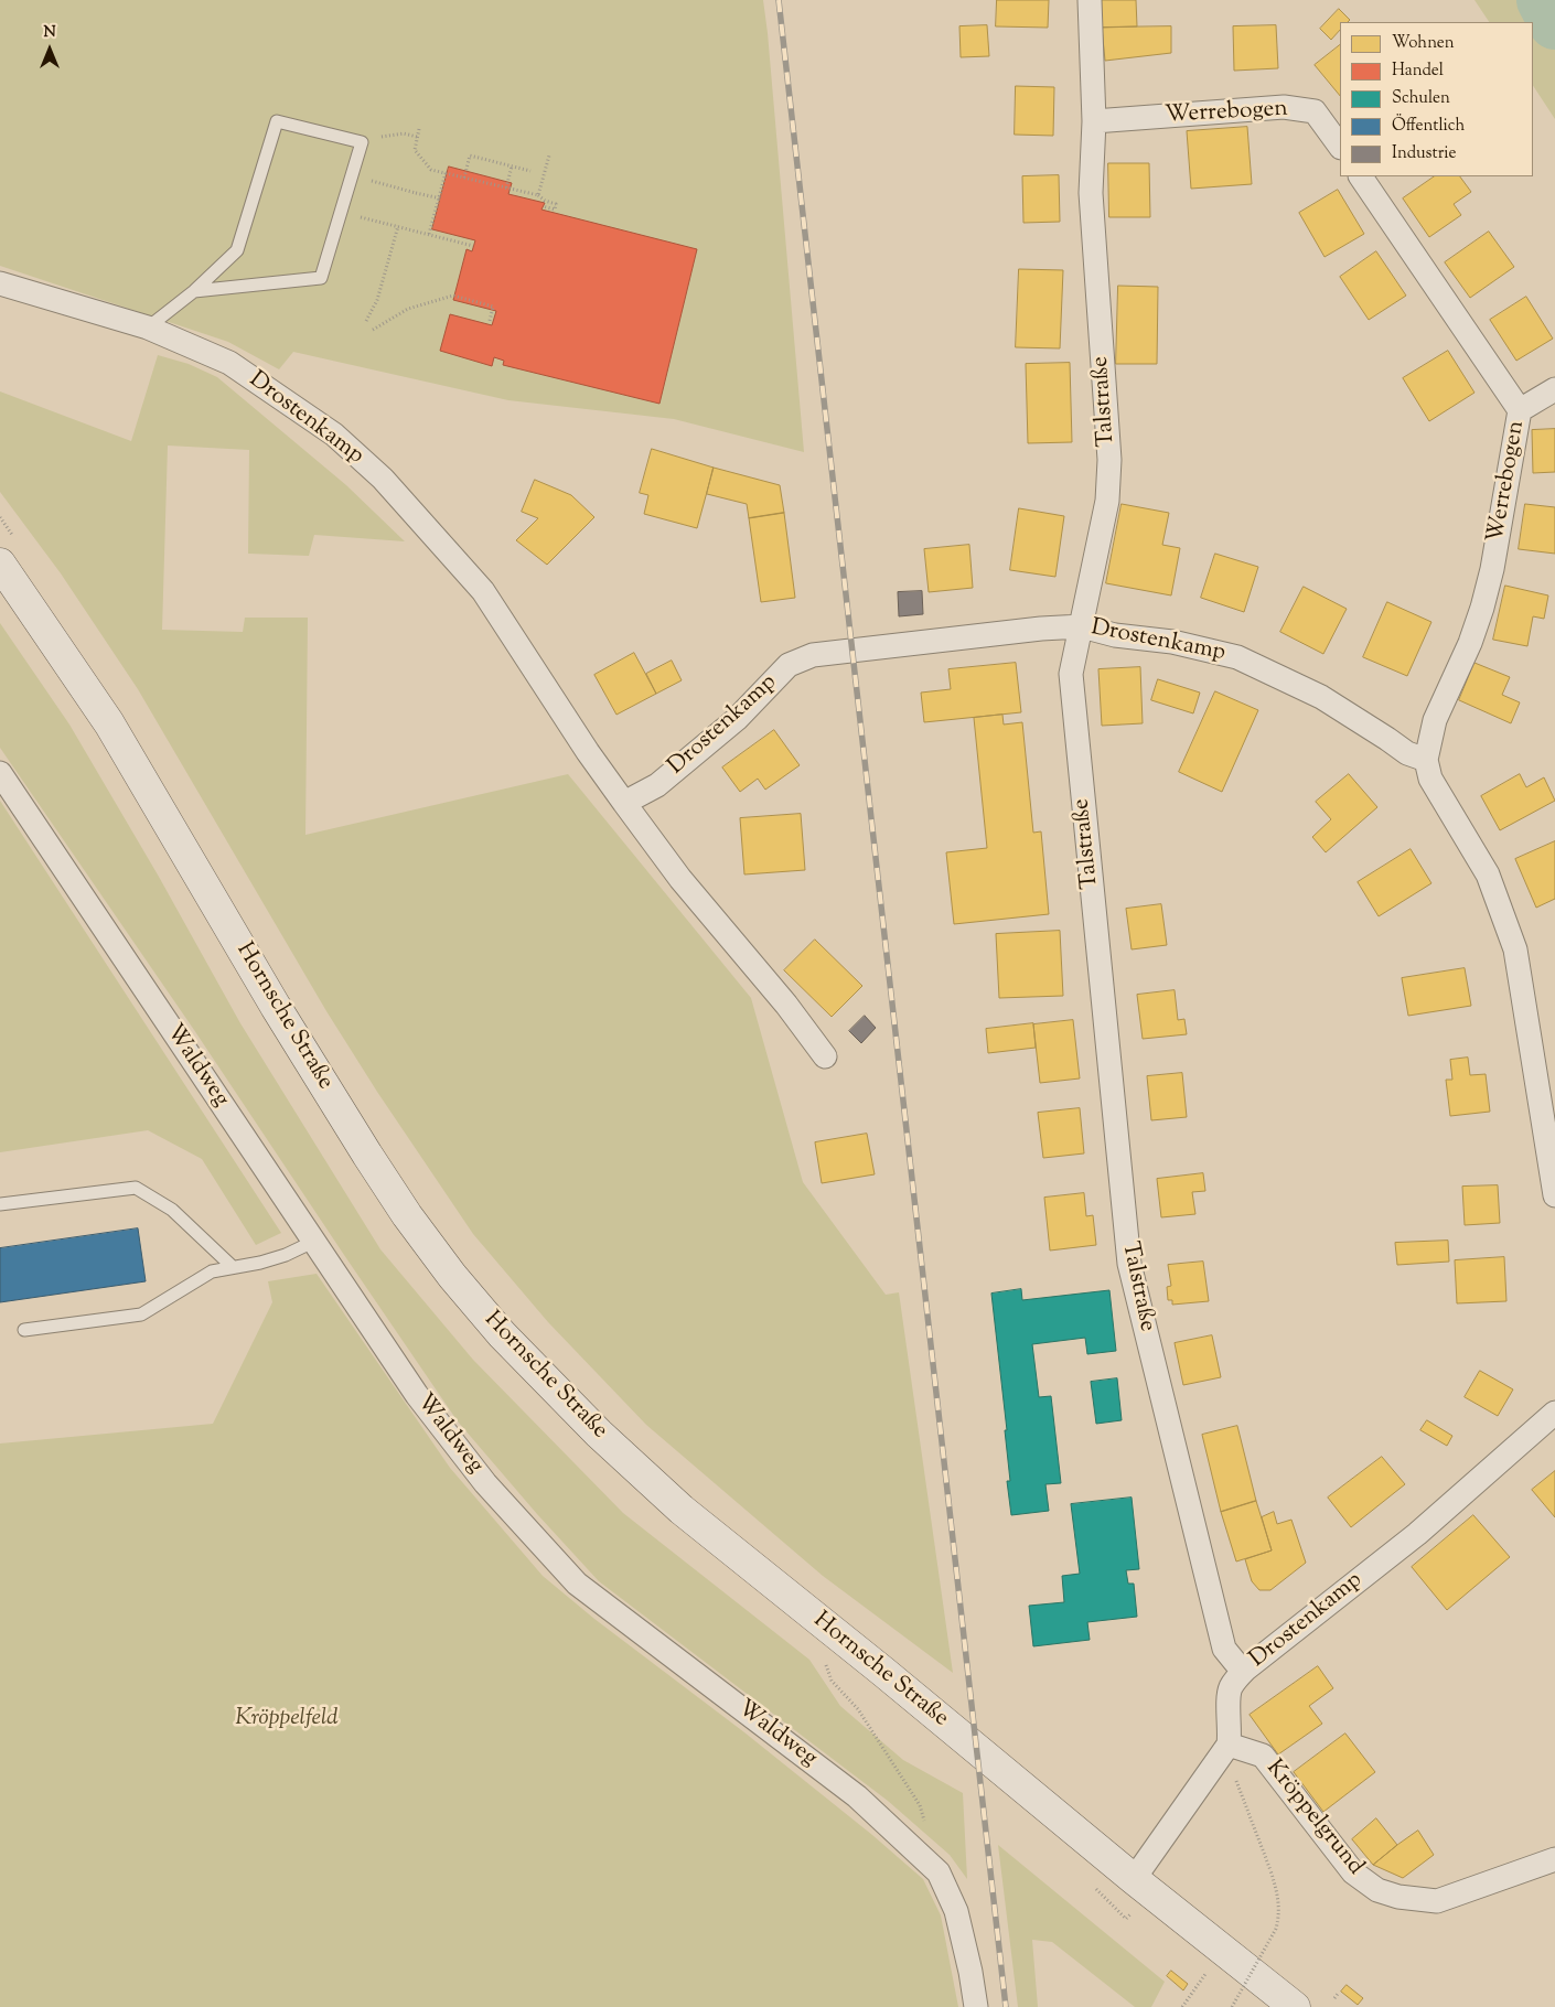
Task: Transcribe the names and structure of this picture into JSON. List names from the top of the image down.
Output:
{
  "streets": {
    "main road": ["Hornsche Straße"],
    "street": [
      "Werrebogen",
      "Talstraße",
      "Drostenkamp",
      "Waldweg",
      "Kröppelgrund"
    ]
  },
  "crossings": [
    ["Werrebogen", "Talstraße"],
    ["Werrebogen", "Drostenkamp"],
    ["Talstraße", "Drostenkamp"],
    ["Drostenkamp", "Kröppelgrund"]
  ],
  "parks": ["Kröppelfeld"],
  "legend": [
    "Wohnen",
    "Handel",
    "Schulen",
    "Öffentlich",
    "Industrie"
  ],
  "north": "top"
}
